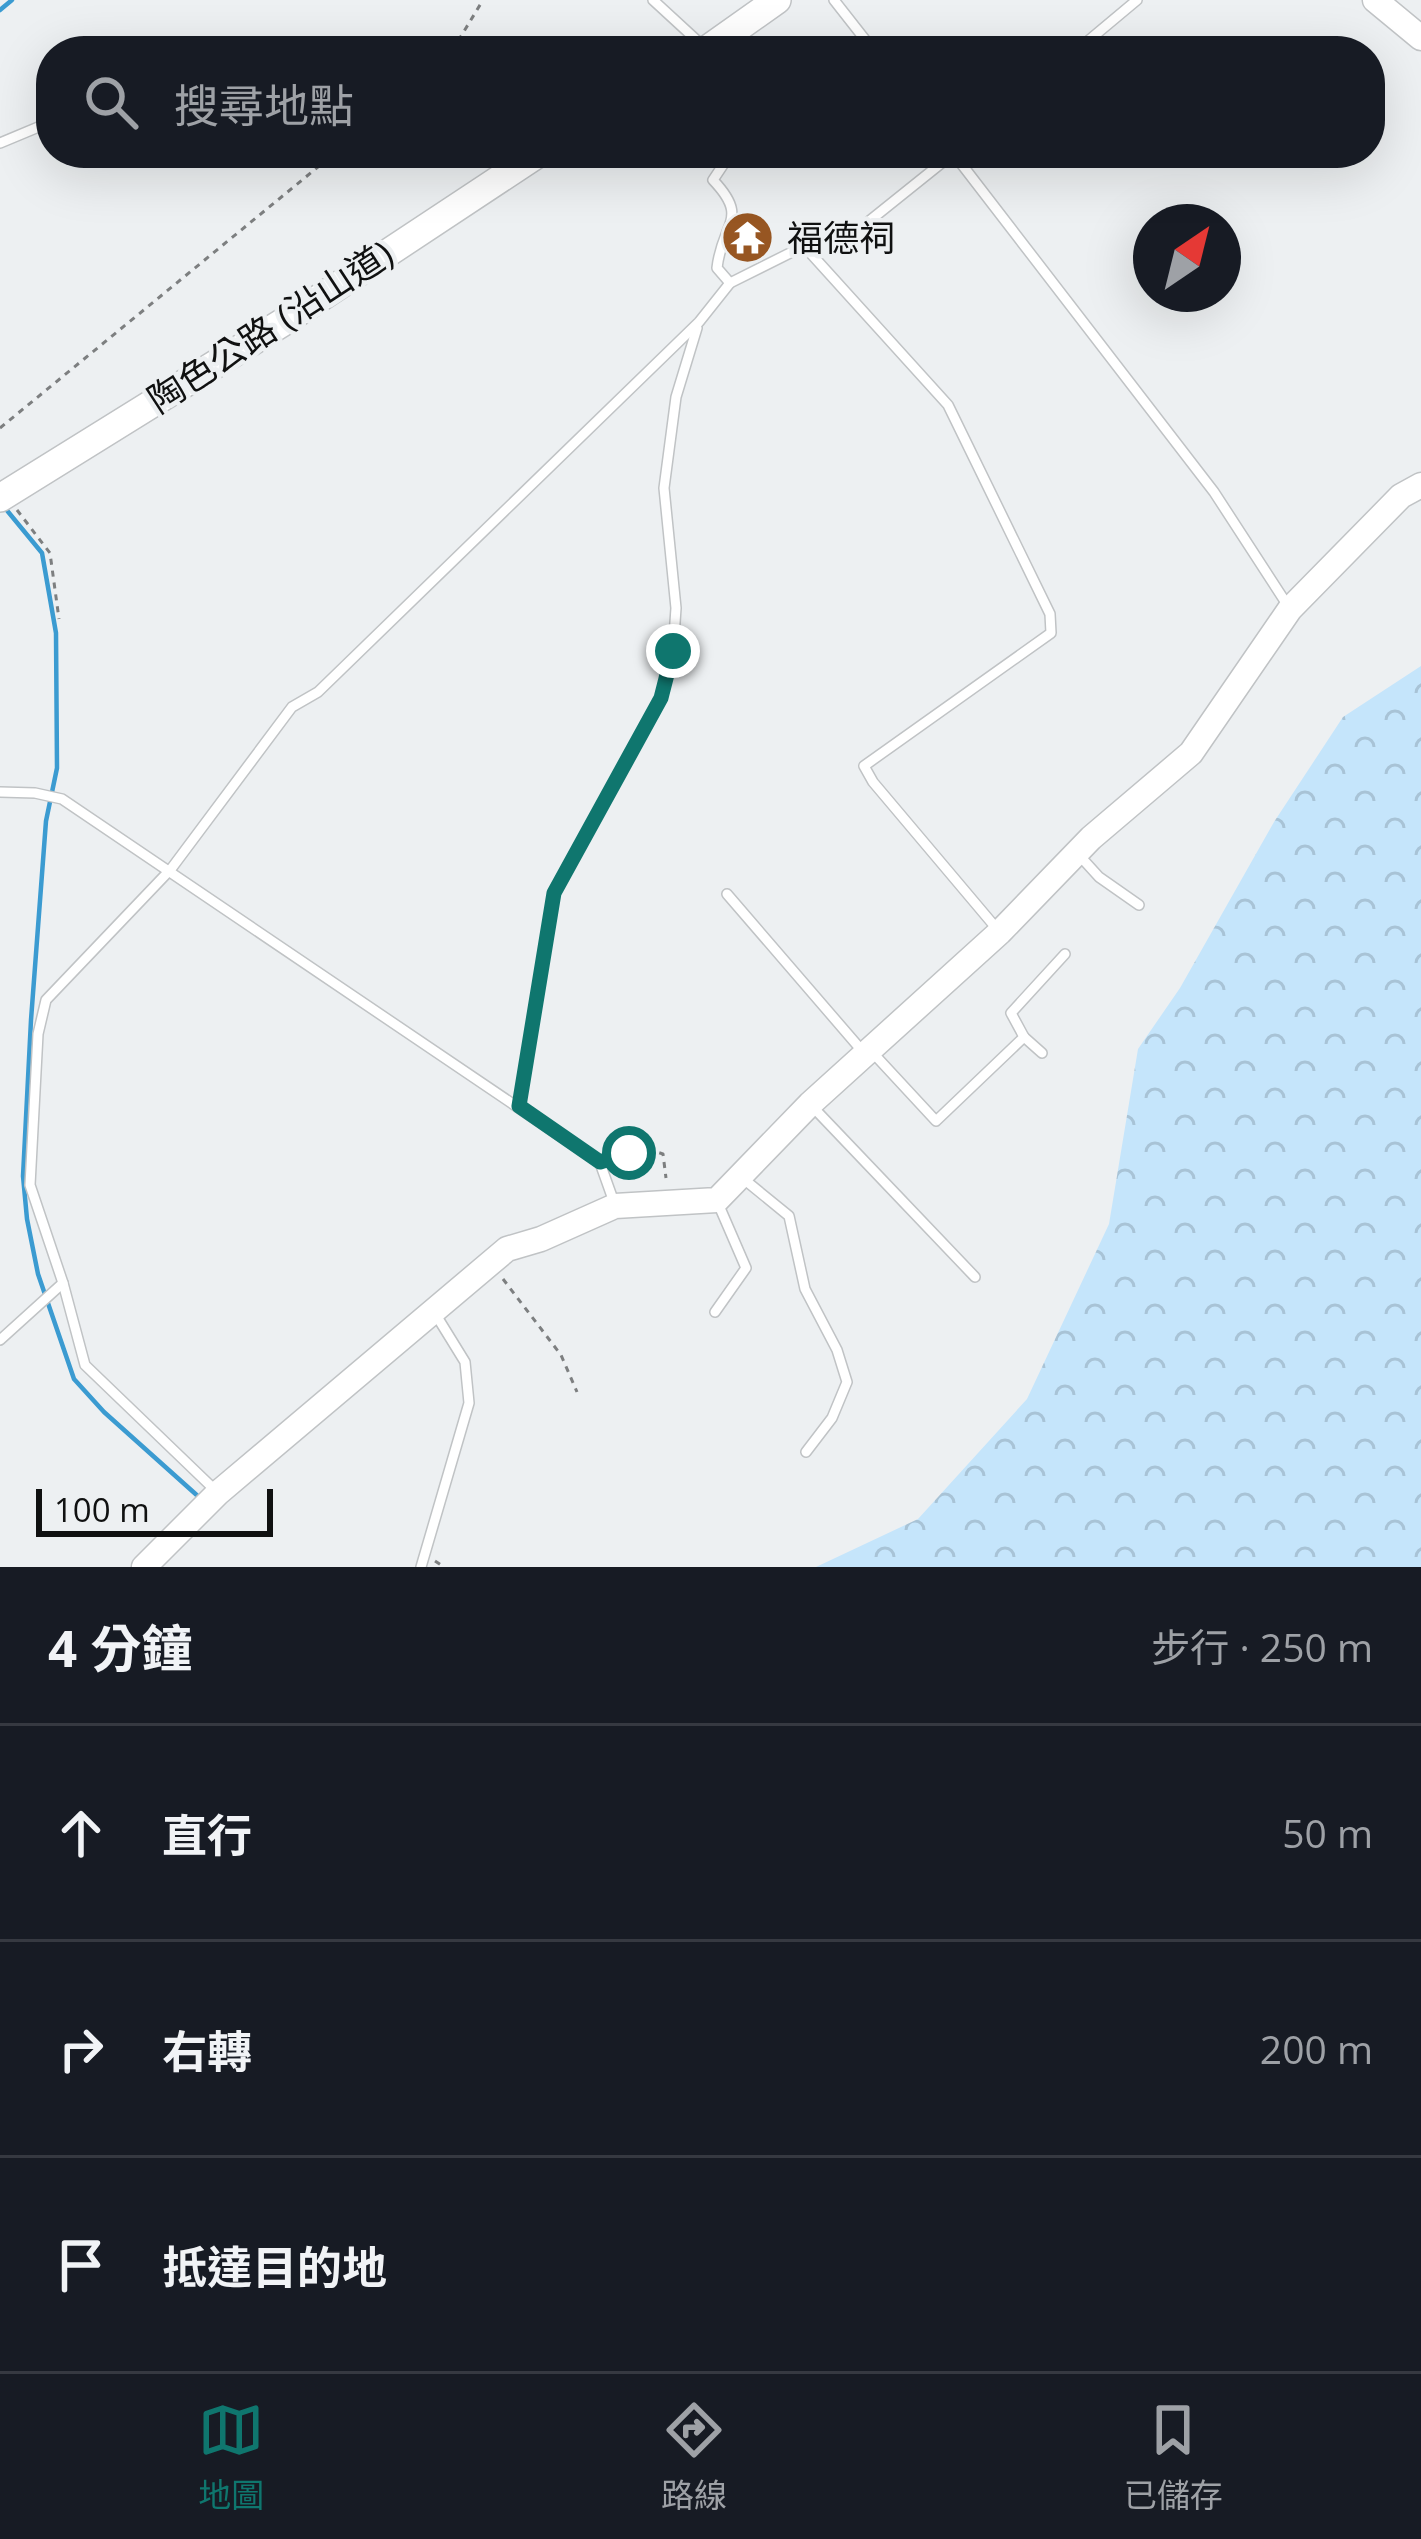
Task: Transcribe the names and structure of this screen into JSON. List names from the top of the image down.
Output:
{
  "streets": {
    "main road": ["陶色公路 (沿山道)"]
  },
  "places": {
    "temple": ["福德祠"]
  },
  "scale_bar": "100 m",
  "north": "top right",
  "page": {
    "search": "搜尋地點",
    "scale": "100 m",
    "heading": ["4 分鐘", "步行 · 250 m"],
    "list": [
      ["直行", "50 m"],
      ["右轉", "200 m"],
      "抵達目的地"
    ],
    "nav": ["地圖", "路線", "已儲存"]
  }
}
